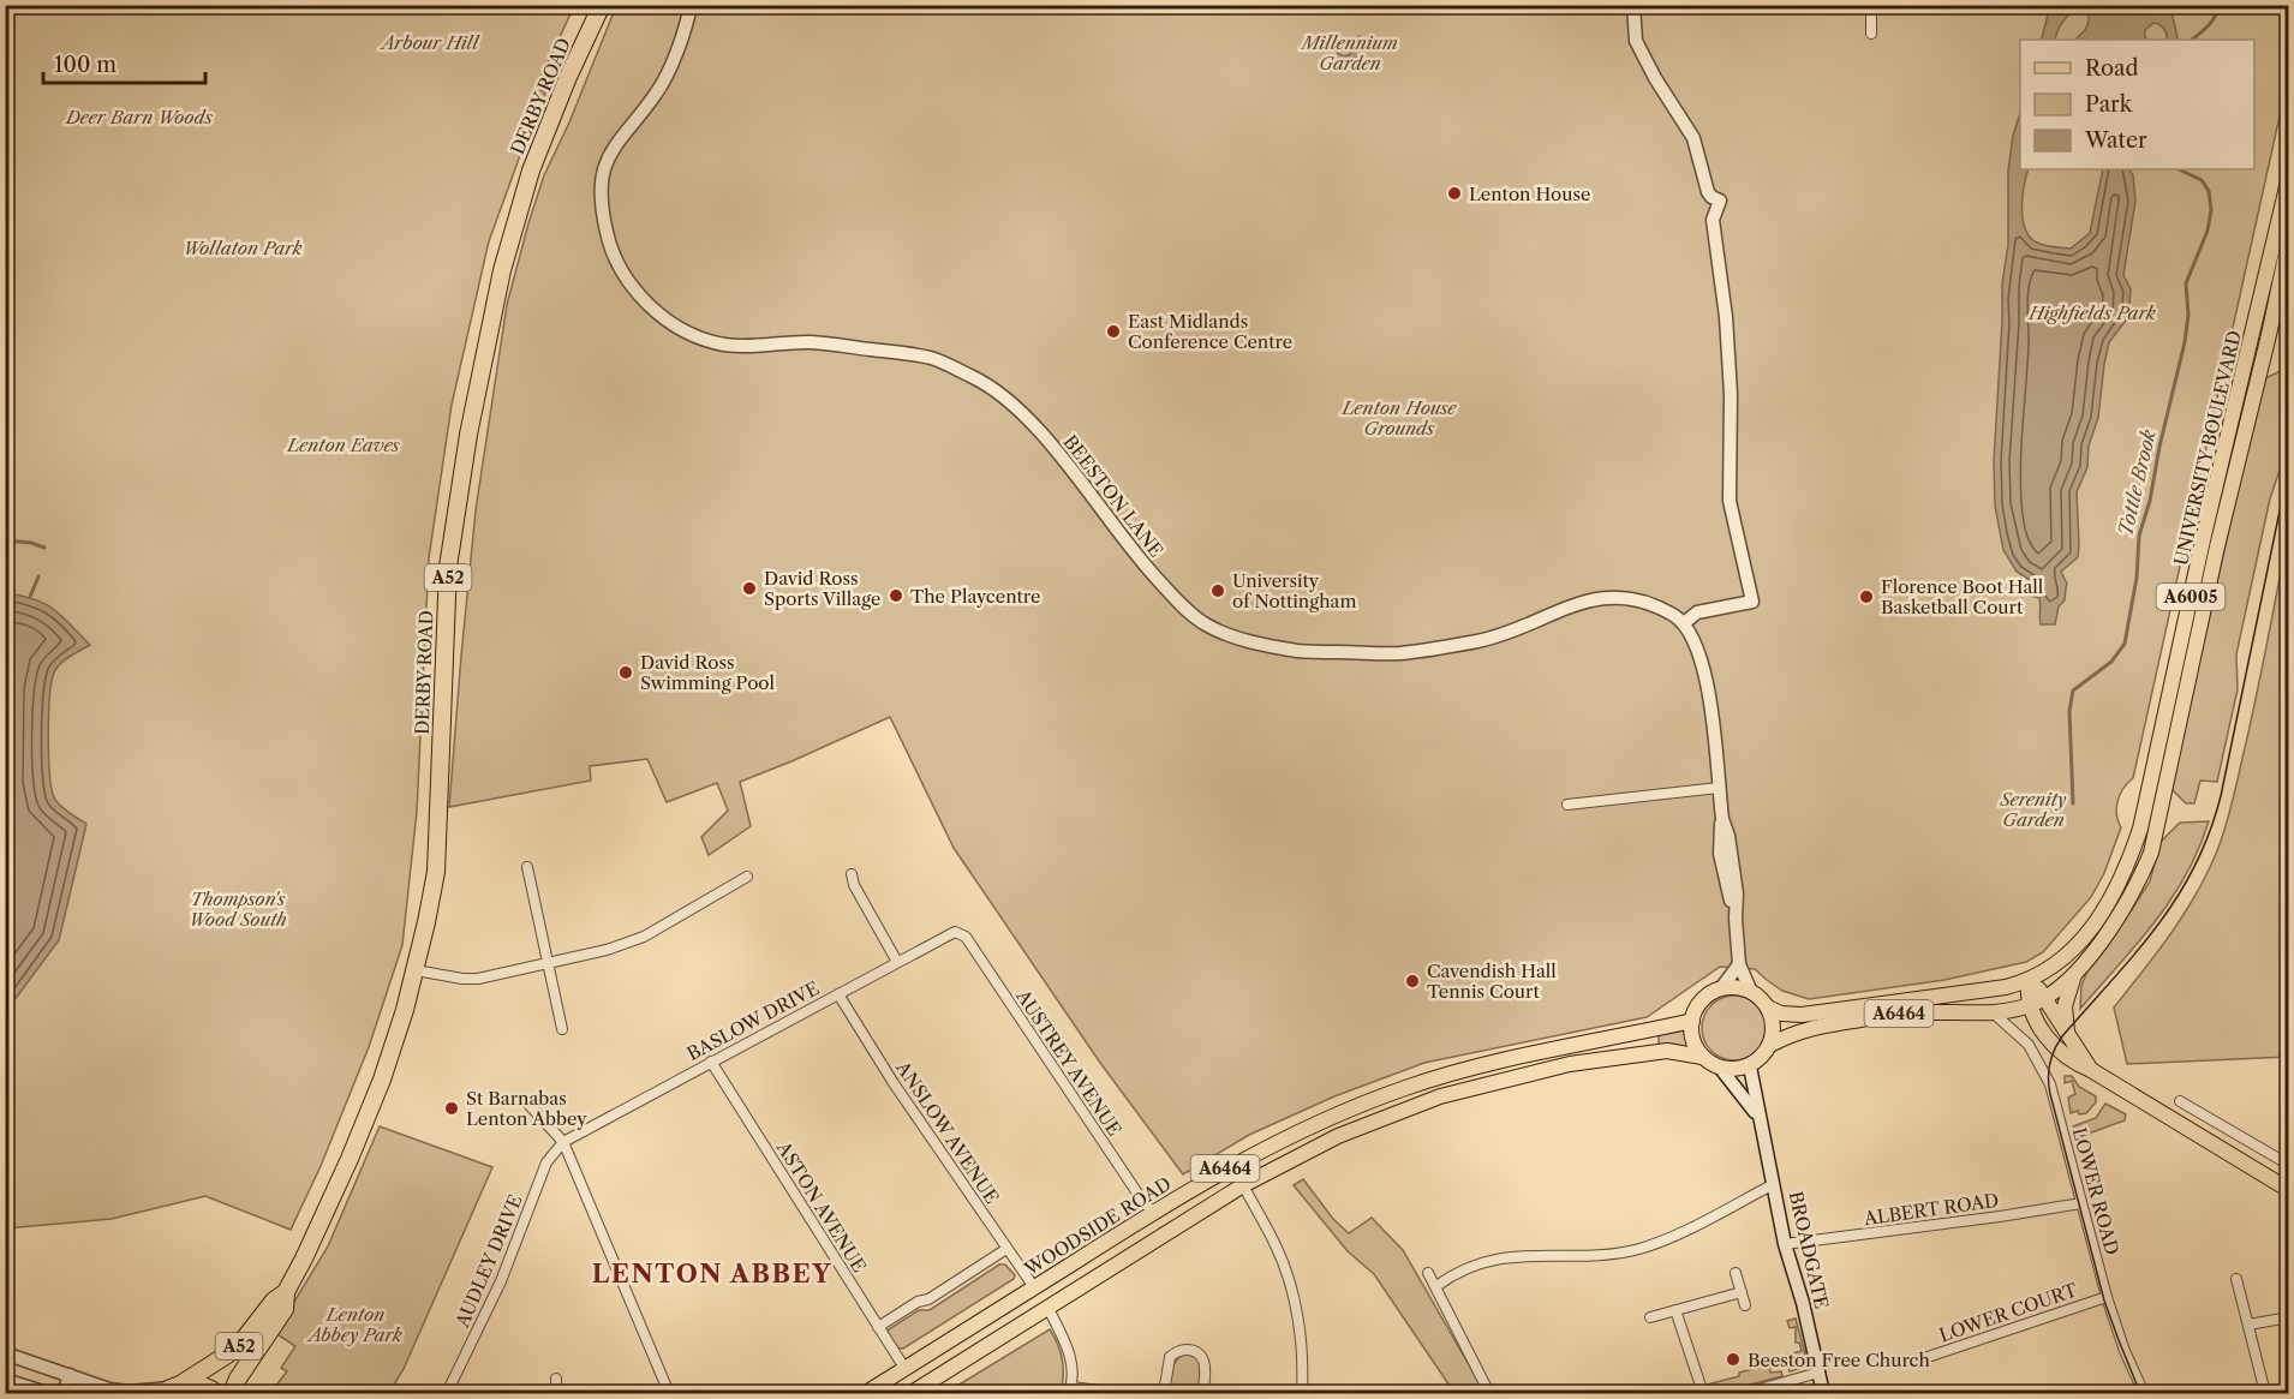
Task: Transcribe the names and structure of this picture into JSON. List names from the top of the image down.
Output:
{
  "streets": {
    "highway": ["DERBY ROAD", "A52"],
    "main road": [
      "UNIVERSITY BOULEVARD",
      "A6005",
      "A6464",
      "WOODSIDE ROAD"
    ],
    "street": [
      "BEESTON LANE",
      "BASLOW DRIVE",
      "AUSTREY AVENUE",
      "ANSLOW AVENUE",
      "LOWER ROAD",
      "ASTON AVENUE",
      "ALBERT ROAD",
      "BROADGATE",
      "AUDLEY DRIVE",
      "LOWER COURT"
    ]
  },
  "crossings": [
    ["UNIVERSITY BOULEVARD", "A6005"],
    ["UNIVERSITY BOULEVARD", "A6464"],
    ["UNIVERSITY BOULEVARD", "LOWER ROAD"],
    ["UNIVERSITY BOULEVARD", "WOODSIDE ROAD"],
    ["UNIVERSITY BOULEVARD", "BROADGATE"],
    ["A6464", "WOODSIDE ROAD"],
    ["A6464", "BROADGATE"],
    ["BASLOW DRIVE", "AUSTREY AVENUE"],
    ["BASLOW DRIVE", "ANSLOW AVENUE"],
    ["BASLOW DRIVE", "ASTON AVENUE"],
    ["BASLOW DRIVE", "AUDLEY DRIVE"],
    ["AUSTREY AVENUE", "WOODSIDE ROAD"],
    ["ANSLOW AVENUE", "WOODSIDE ROAD"],
    ["LOWER ROAD", "ALBERT ROAD"],
    ["LOWER ROAD", "LOWER COURT"],
    ["ASTON AVENUE", "WOODSIDE ROAD"],
    ["ALBERT ROAD", "BROADGATE"],
    ["WOODSIDE ROAD", "BROADGATE"]
  ],
  "districts": ["LENTON ABBEY"],
  "water": ["Tottle Brook"],
  "parks": [
    "Arbour Hill",
    "Millennium Garden",
    "Deer Barn Woods",
    "Wollaton Park",
    "Highfields Park",
    "Lenton House Grounds",
    "Lenton Eaves",
    "Serenity Garden",
    "Thompson's Wood South",
    "Lenton Abbey Park"
  ],
  "places": [
    "Lenton House",
    "East Midlands Conference Centre",
    "David Ross Sports Village",
    "University of Nottingham",
    "The Playcentre",
    "Florence Boot Hall Basketball Court",
    "David Ross Swimming Pool",
    "Cavendish Hall Tennis Court",
    "St Barnabas Lenton Abbey",
    "Beeston Free Church"
  ],
  "legend": ["Road", "Park", "Water"],
  "scale_bar": "100 m"
}
